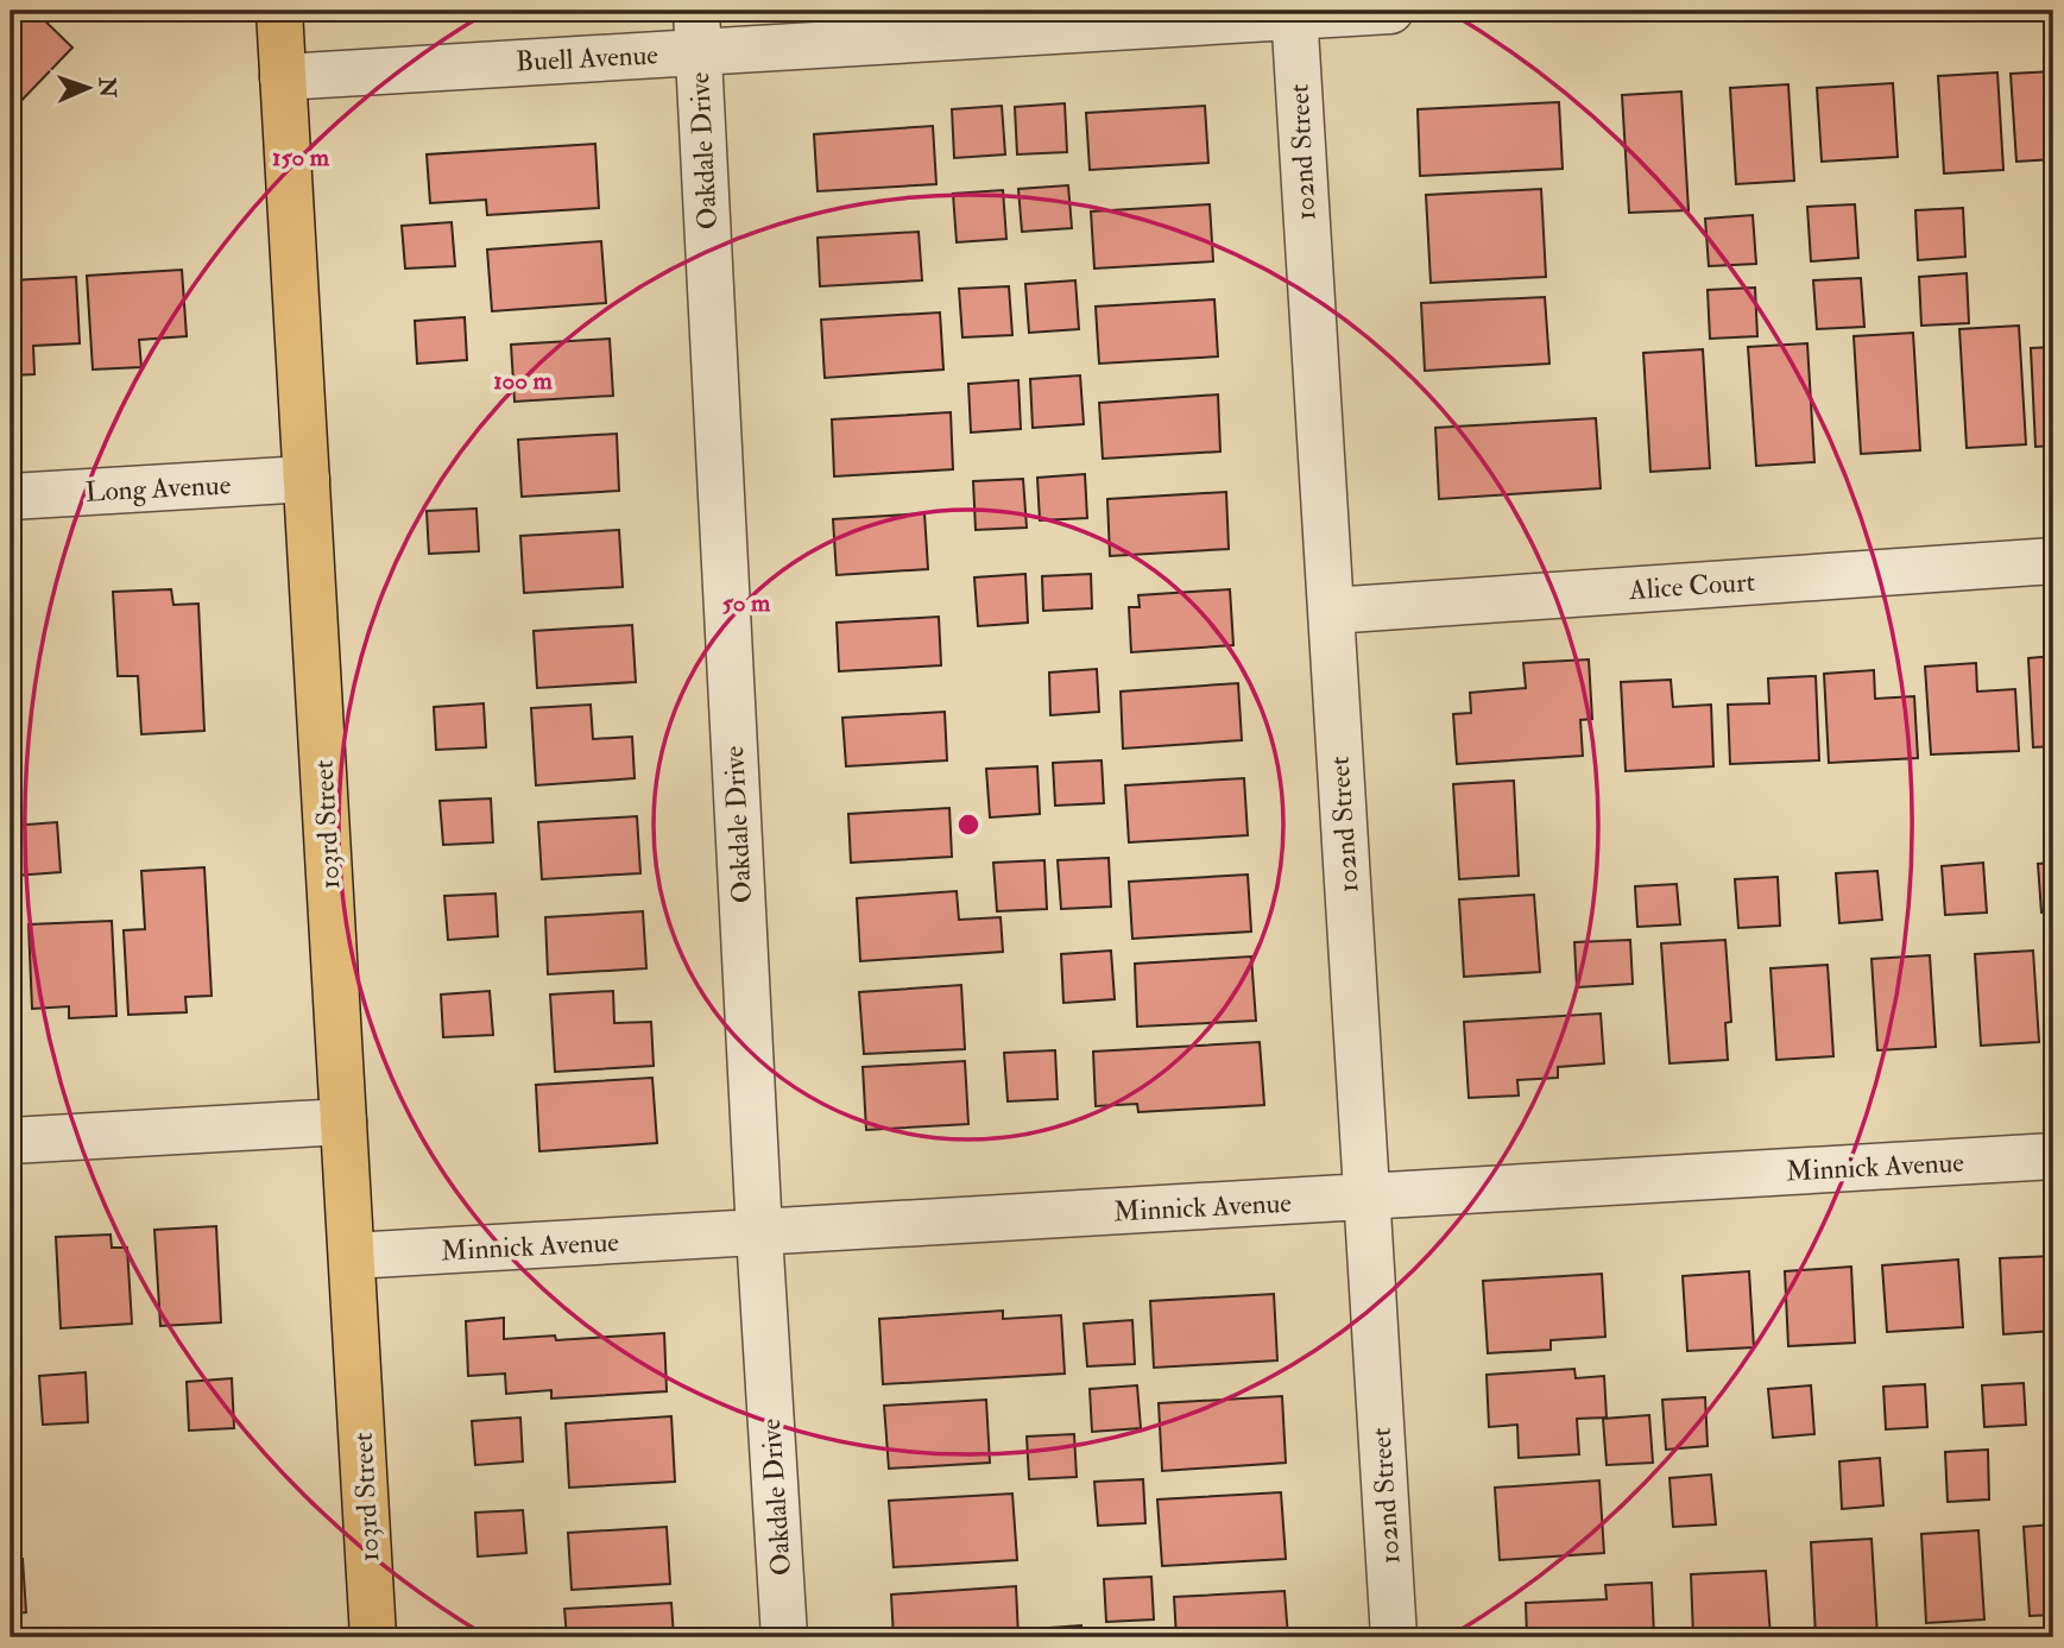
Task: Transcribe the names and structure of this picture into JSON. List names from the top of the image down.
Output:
{
  "streets": {
    "main road": ["103rd Street"],
    "street": [
      "Buell Avenue",
      "Oakdale Drive",
      "102nd Street",
      "Long Avenue",
      "Alice Court",
      "Minnick Avenue"
    ]
  },
  "crossings": [
    ["Buell Avenue", "Oakdale Drive"],
    ["Buell Avenue", "102nd Street"],
    ["Buell Avenue", "103rd Street"],
    ["Oakdale Drive", "Minnick Avenue"],
    ["102nd Street", "Alice Court"],
    ["102nd Street", "Minnick Avenue"],
    ["Long Avenue", "103rd Street"],
    ["103rd Street", "Minnick Avenue"]
  ],
  "north": "right",
  "rings": ["150 m", "100 m", "50 m"]
}
